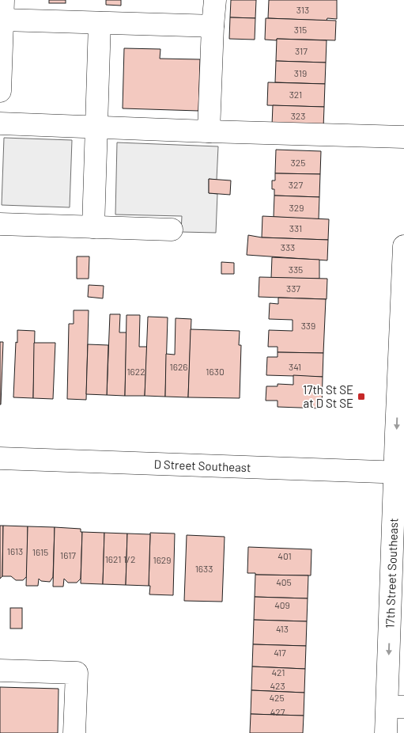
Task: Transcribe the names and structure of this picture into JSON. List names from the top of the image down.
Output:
{
  "streets": {
    "main road": ["D Street Southeast", "17th Street Southeast"]
  },
  "crossings": [
    ["D Street Southeast", "17th Street Southeast"]
  ],
  "one_way": ["17th Street Southeast"],
  "places": {
    "transit": ["17th St SE at D St SE"]
  },
  "house_numbers": [
    "313",
    "315",
    "317",
    "319",
    "321",
    "323",
    "325",
    "327",
    "329",
    "331",
    "333",
    "335",
    "337",
    "339",
    "1626",
    "341",
    "1622",
    "1630",
    "1613",
    "1615",
    "1617",
    "401",
    "1621 1/2",
    "1629",
    "1633",
    "405",
    "409",
    "413",
    "417",
    "421",
    "423",
    "425",
    "427"
  ]
}
